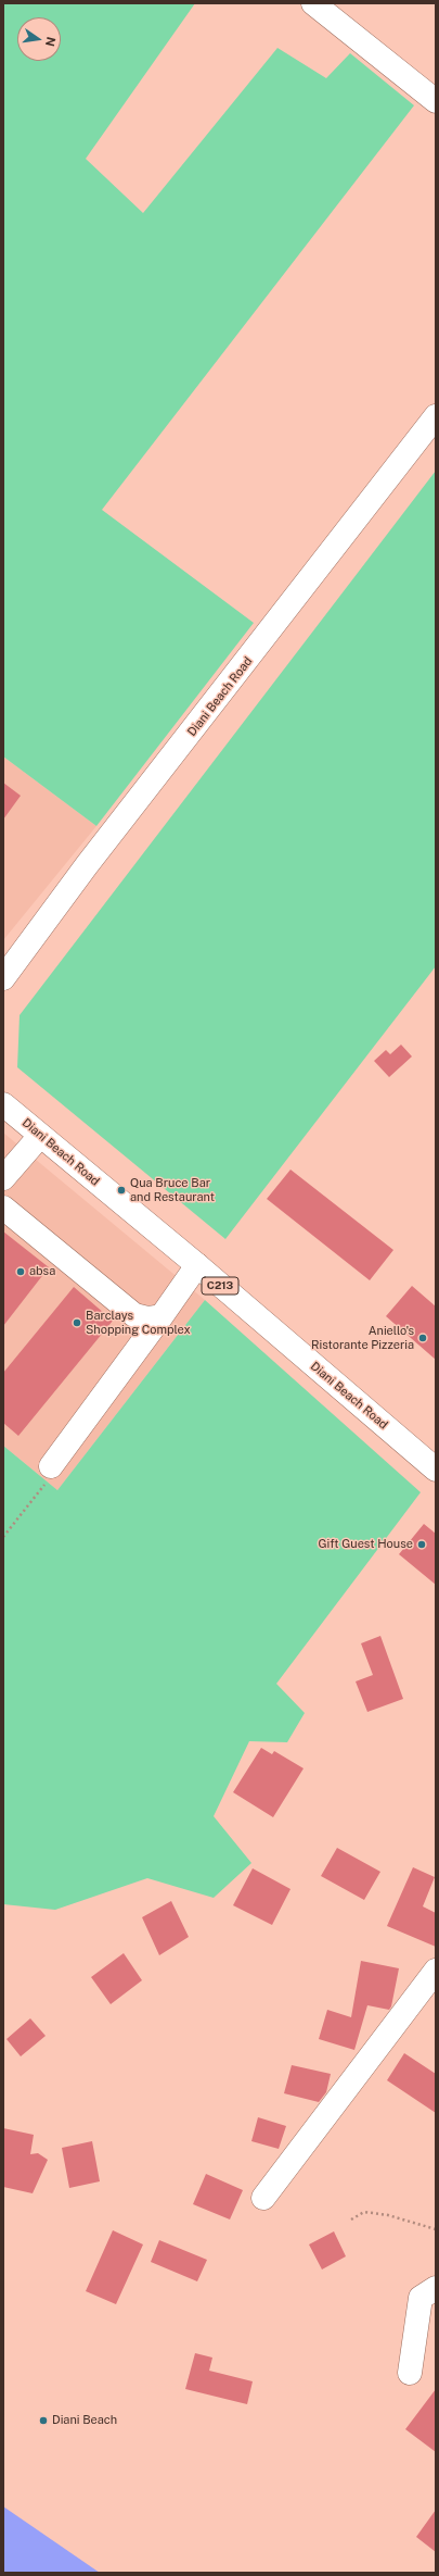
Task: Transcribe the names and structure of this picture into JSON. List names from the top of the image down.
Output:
{
  "streets": {
    "main road": ["Diani Beach Road", "C213"]
  },
  "places": [
    "Qua Bruce Bar and Restaurant",
    "absa",
    "Barclays Shopping Complex",
    "Aniello's Ristorante Pizzeria",
    "Gift Guest House",
    "Diani Beach"
  ],
  "north": "right"
}
